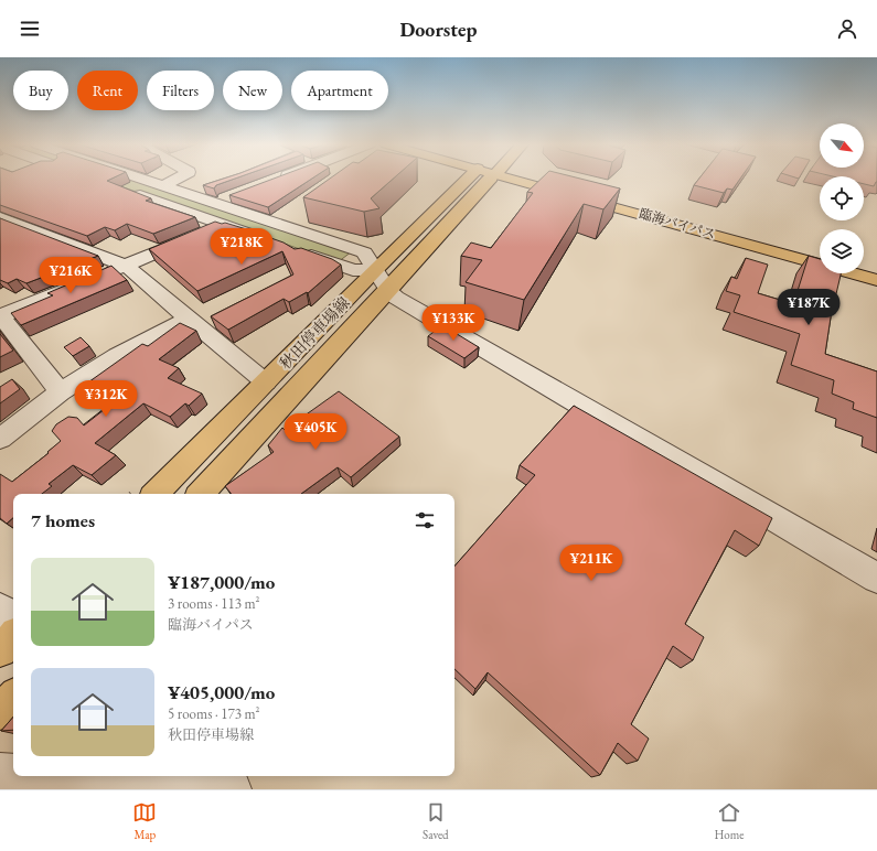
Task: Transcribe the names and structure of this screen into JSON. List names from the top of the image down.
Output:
{
  "streets": {
    "main road": ["臨海バイパス", "秋田停車場線"]
  },
  "north": "bottom right",
  "page": {
    "header": "Doorstep",
    "chip": [
      "Buy",
      "Rent",
      "Filters",
      "New",
      "Apartment"
    ],
    "price": [
      "¥218K",
      "¥216K",
      "¥187K",
      "¥133K",
      "¥312K",
      "¥405K",
      "¥211K"
    ],
    "heading": "7 homes",
    "list": [
      {
        "name": "¥187,000/mo",
        "note": "3 rooms · 113 m² · 臨海バイパス"
      },
      {
        "name": "¥405,000/mo",
        "note": "5 rooms · 173 m² · 秋田停車場線"
      }
    ],
    "tabs": ["Map", "Saved", "Home"]
  }
}
